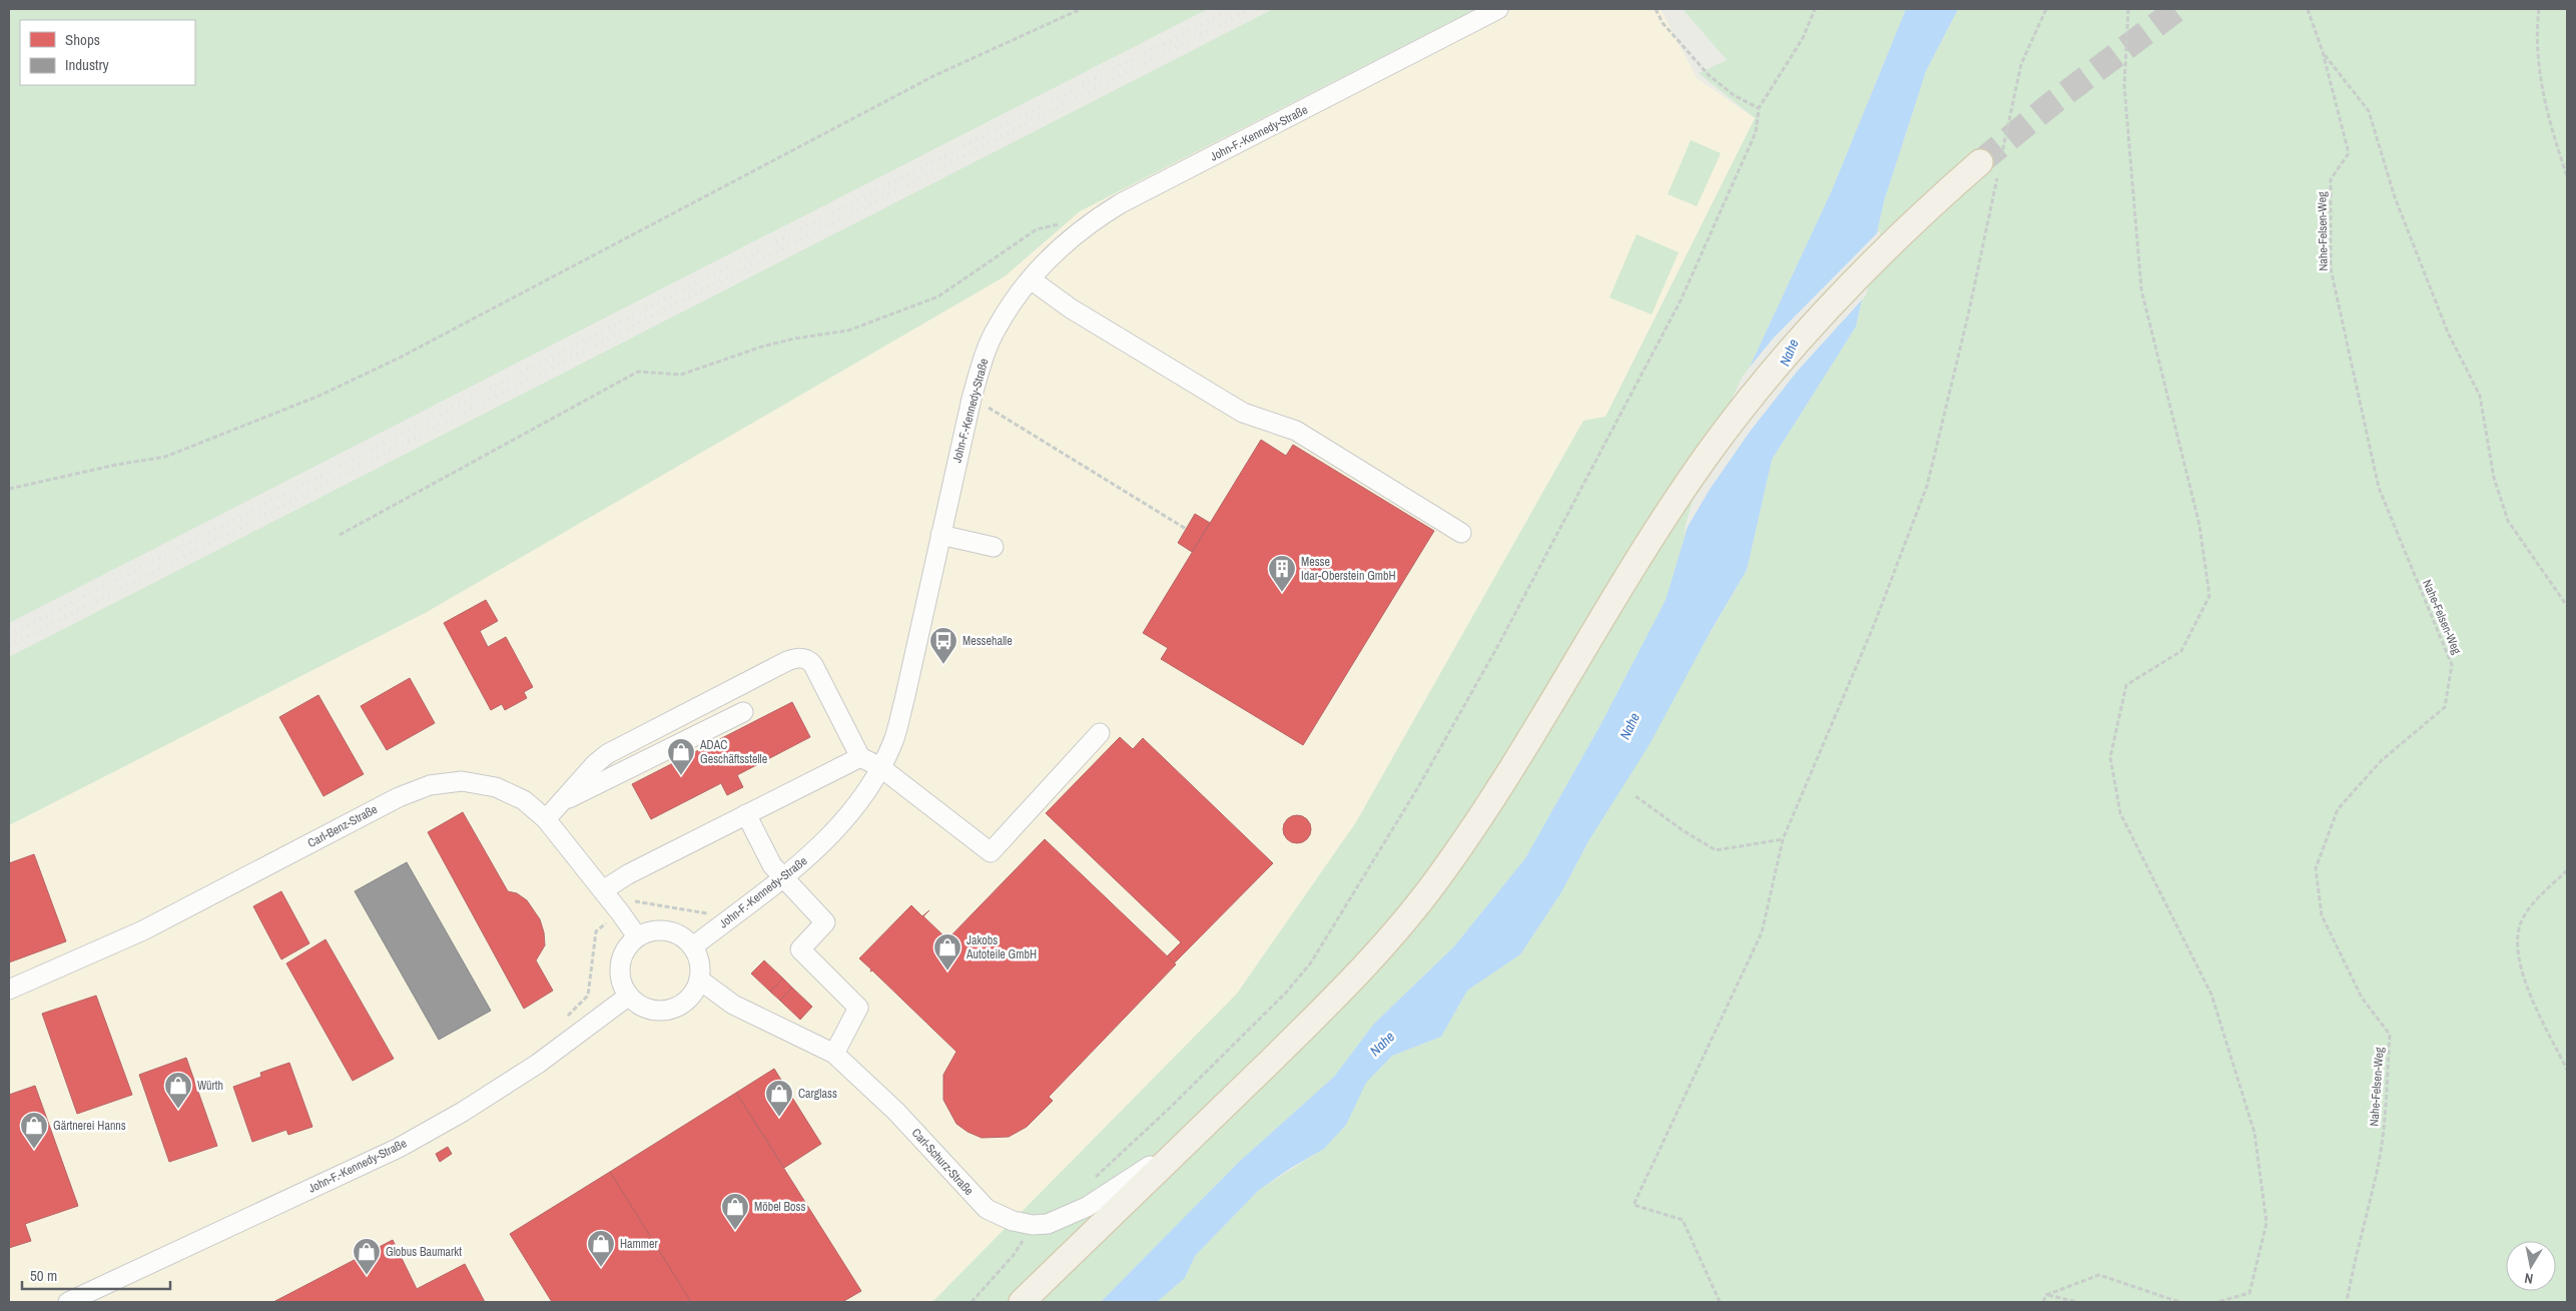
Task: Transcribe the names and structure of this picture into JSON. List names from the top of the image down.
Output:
{
  "streets": {
    "street": ["John-F.-Kennedy-Straße", "Carl-Benz-Straße", "Carl-Schurz-Straße"],
    "path": ["Nahe-Felsen-Weg"]
  },
  "crossings": [
    ["John-F.-Kennedy-Straße", "Carl-Benz-Straße"],
    ["John-F.-Kennedy-Straße", "Carl-Schurz-Straße"],
    ["Carl-Benz-Straße", "Carl-Schurz-Straße"]
  ],
  "water": ["Nahe"],
  "places": {
    "building": ["Messe Idar-Oberstein GmbH"],
    "bus stop": ["Messehalle"],
    "shop": [
      "ADAC Geschäftsstelle",
      "Jakobs Autoteile GmbH",
      "Würth",
      "Carglass",
      "Gärtnerei Hanns",
      "Möbel Boss",
      "Hammer",
      "Globus Baumarkt"
    ]
  },
  "legend": ["Shops", "Industry"],
  "scale_bar": "50 m",
  "north": "bottom"
}
